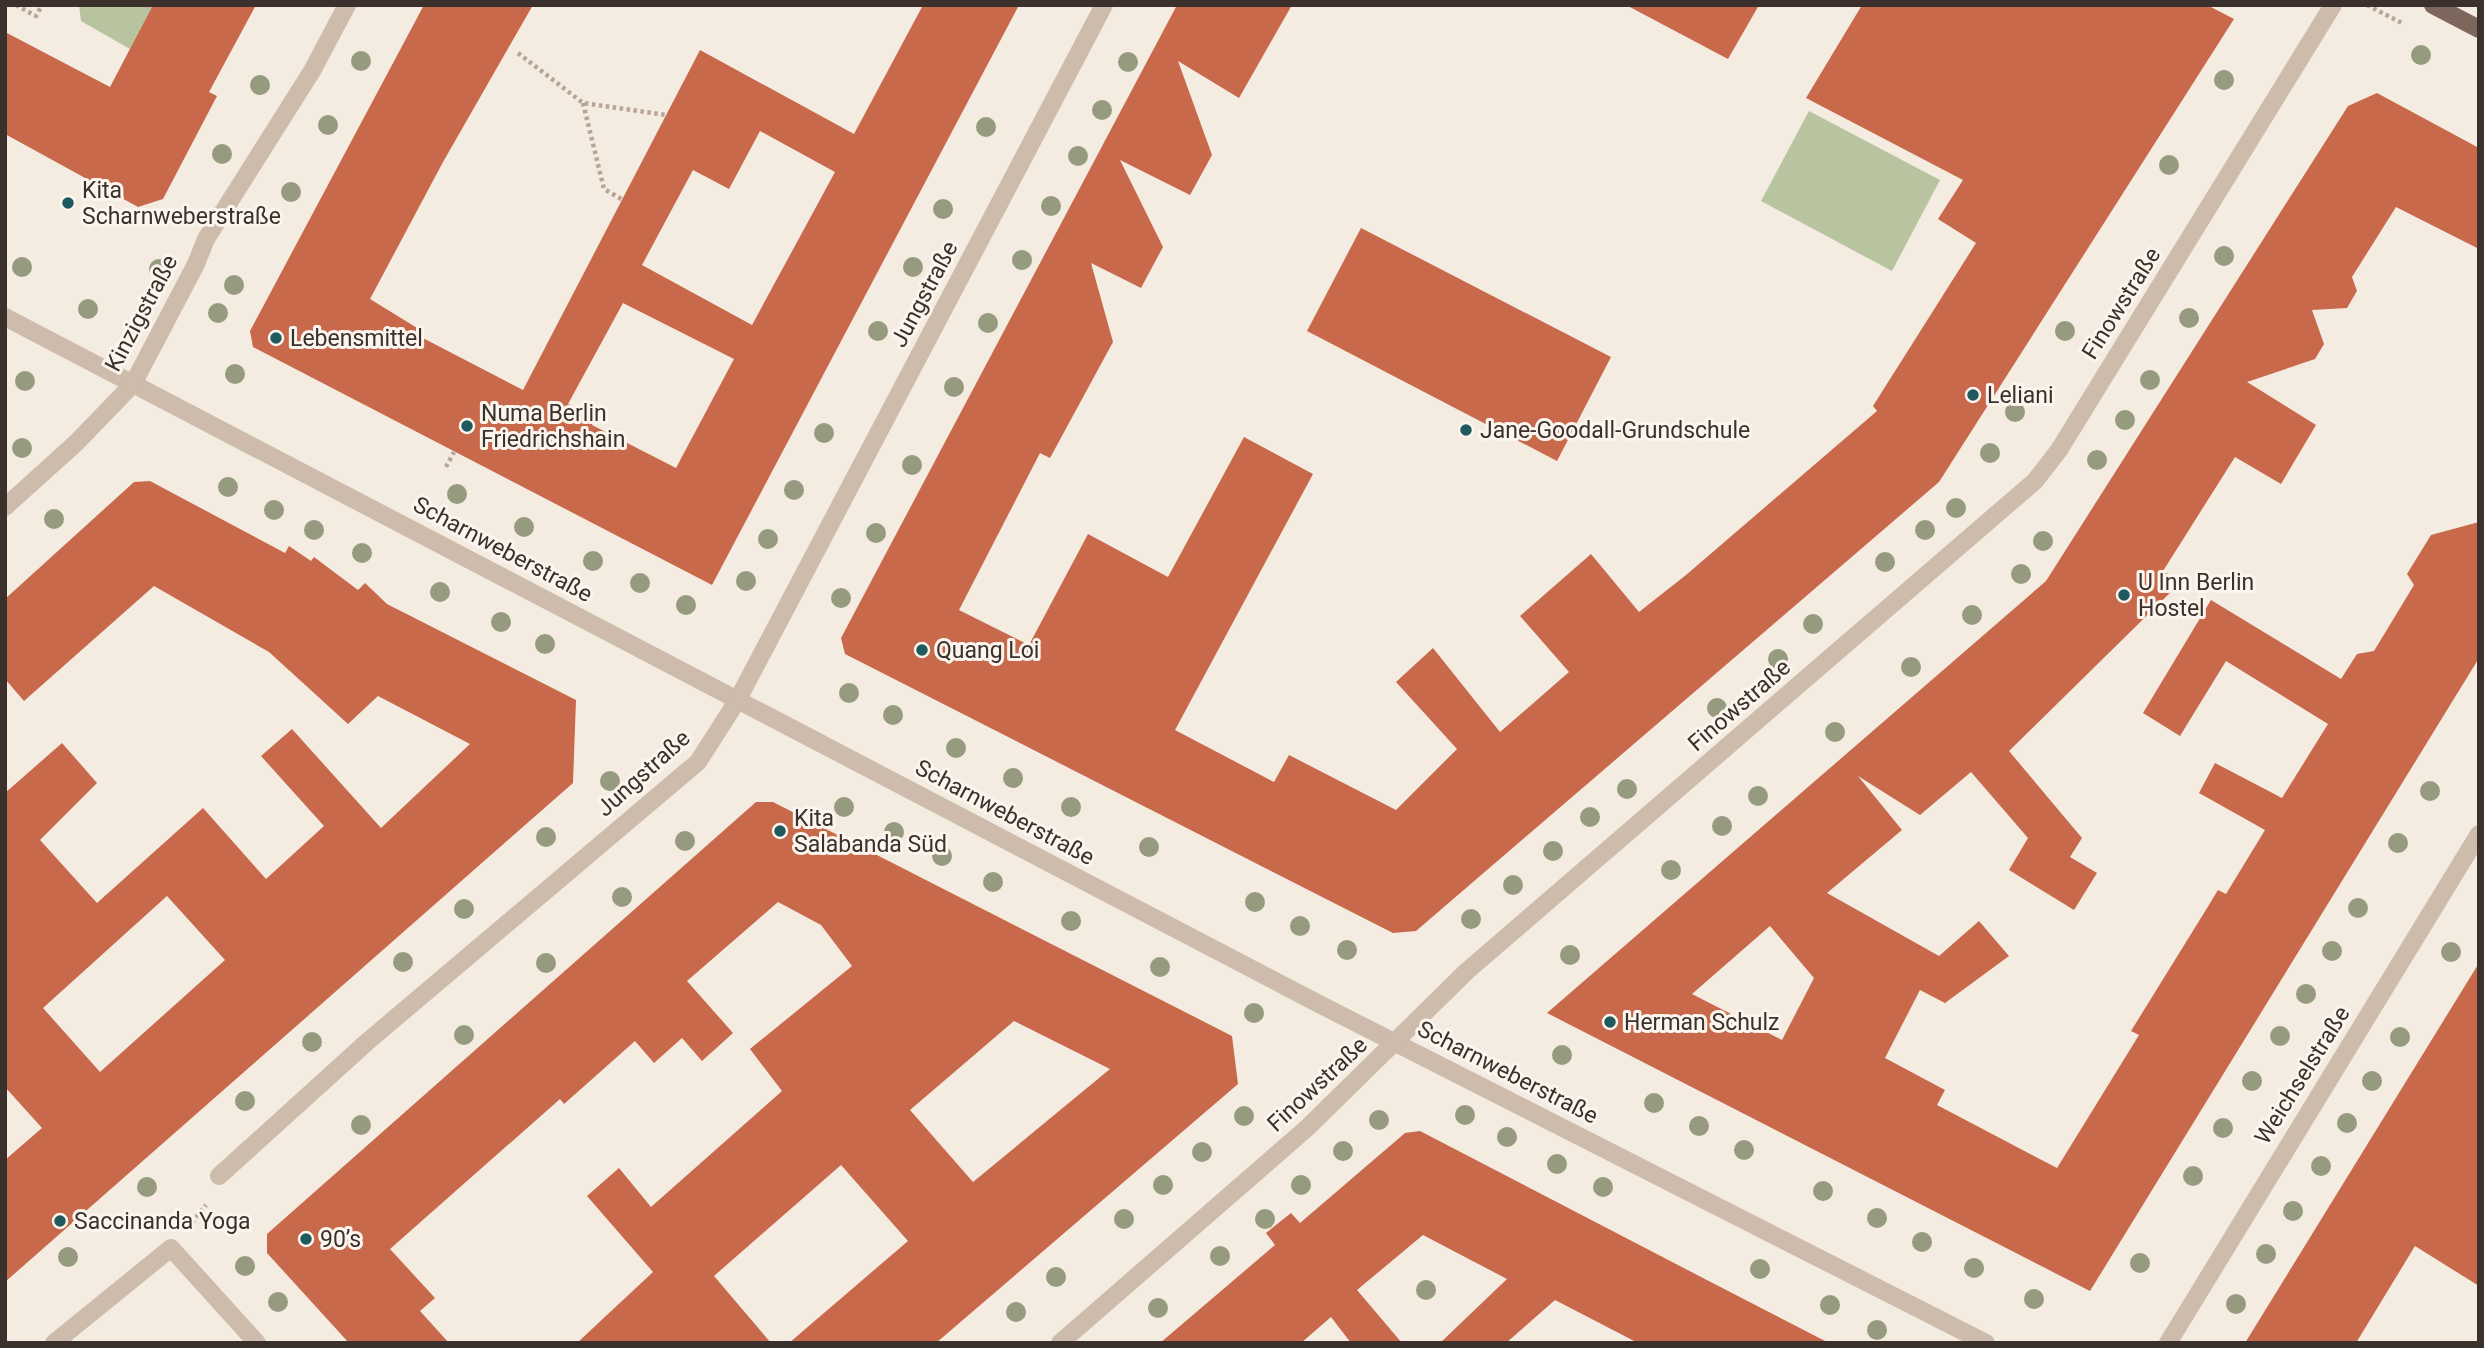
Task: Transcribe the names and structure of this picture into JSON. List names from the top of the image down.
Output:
{
  "streets": {
    "street": [
      "Jungstraße",
      "Finowstraße",
      "Kinzigstraße",
      "Scharnweberstraße",
      "Weichselstraße"
    ]
  },
  "crossings": [
    ["Jungstraße", "Scharnweberstraße"],
    ["Finowstraße", "Scharnweberstraße"],
    ["Kinzigstraße", "Scharnweberstraße"]
  ],
  "places": [
    "Kita Scharnweberstraße",
    "Lebensmittel",
    "Leliani",
    "Numa Berlin Friedrichshain",
    "Jane-Goodall-Grundschule",
    "U Inn Berlin Hostel",
    "Quang Loi",
    "Kita Salabanda Süd",
    "Herman Schulz",
    "Saccinanda Yoga",
    "90’s"
  ]
}
